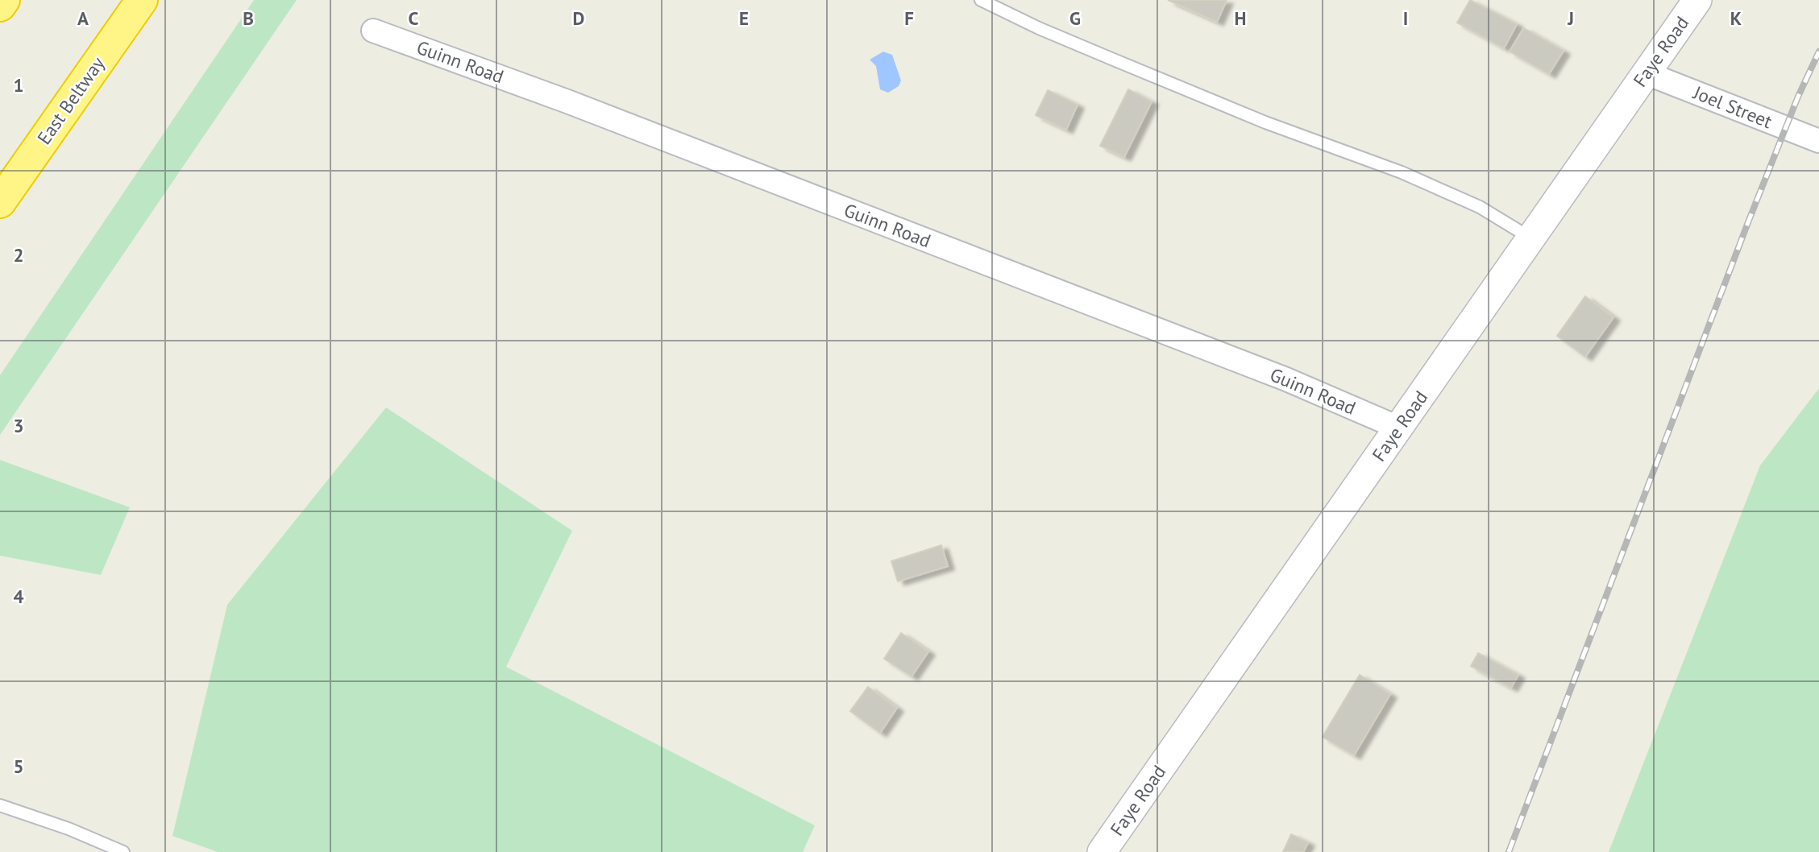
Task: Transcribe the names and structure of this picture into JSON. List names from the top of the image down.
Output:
{
  "streets": {
    "highway": ["East Beltway"],
    "street": ["Faye Road", "Guinn Road", "Joel Street"]
  },
  "crossings": [
    ["Faye Road", "Guinn Road"],
    ["Faye Road", "Joel Street"]
  ],
  "grid": {
    "columns": [
      "A",
      "B",
      "C",
      "D",
      "E",
      "F",
      "G",
      "H",
      "I",
      "J",
      "K"
    ],
    "rows": [
      "1",
      "2",
      "3",
      "4",
      "5"
    ]
  }
}
